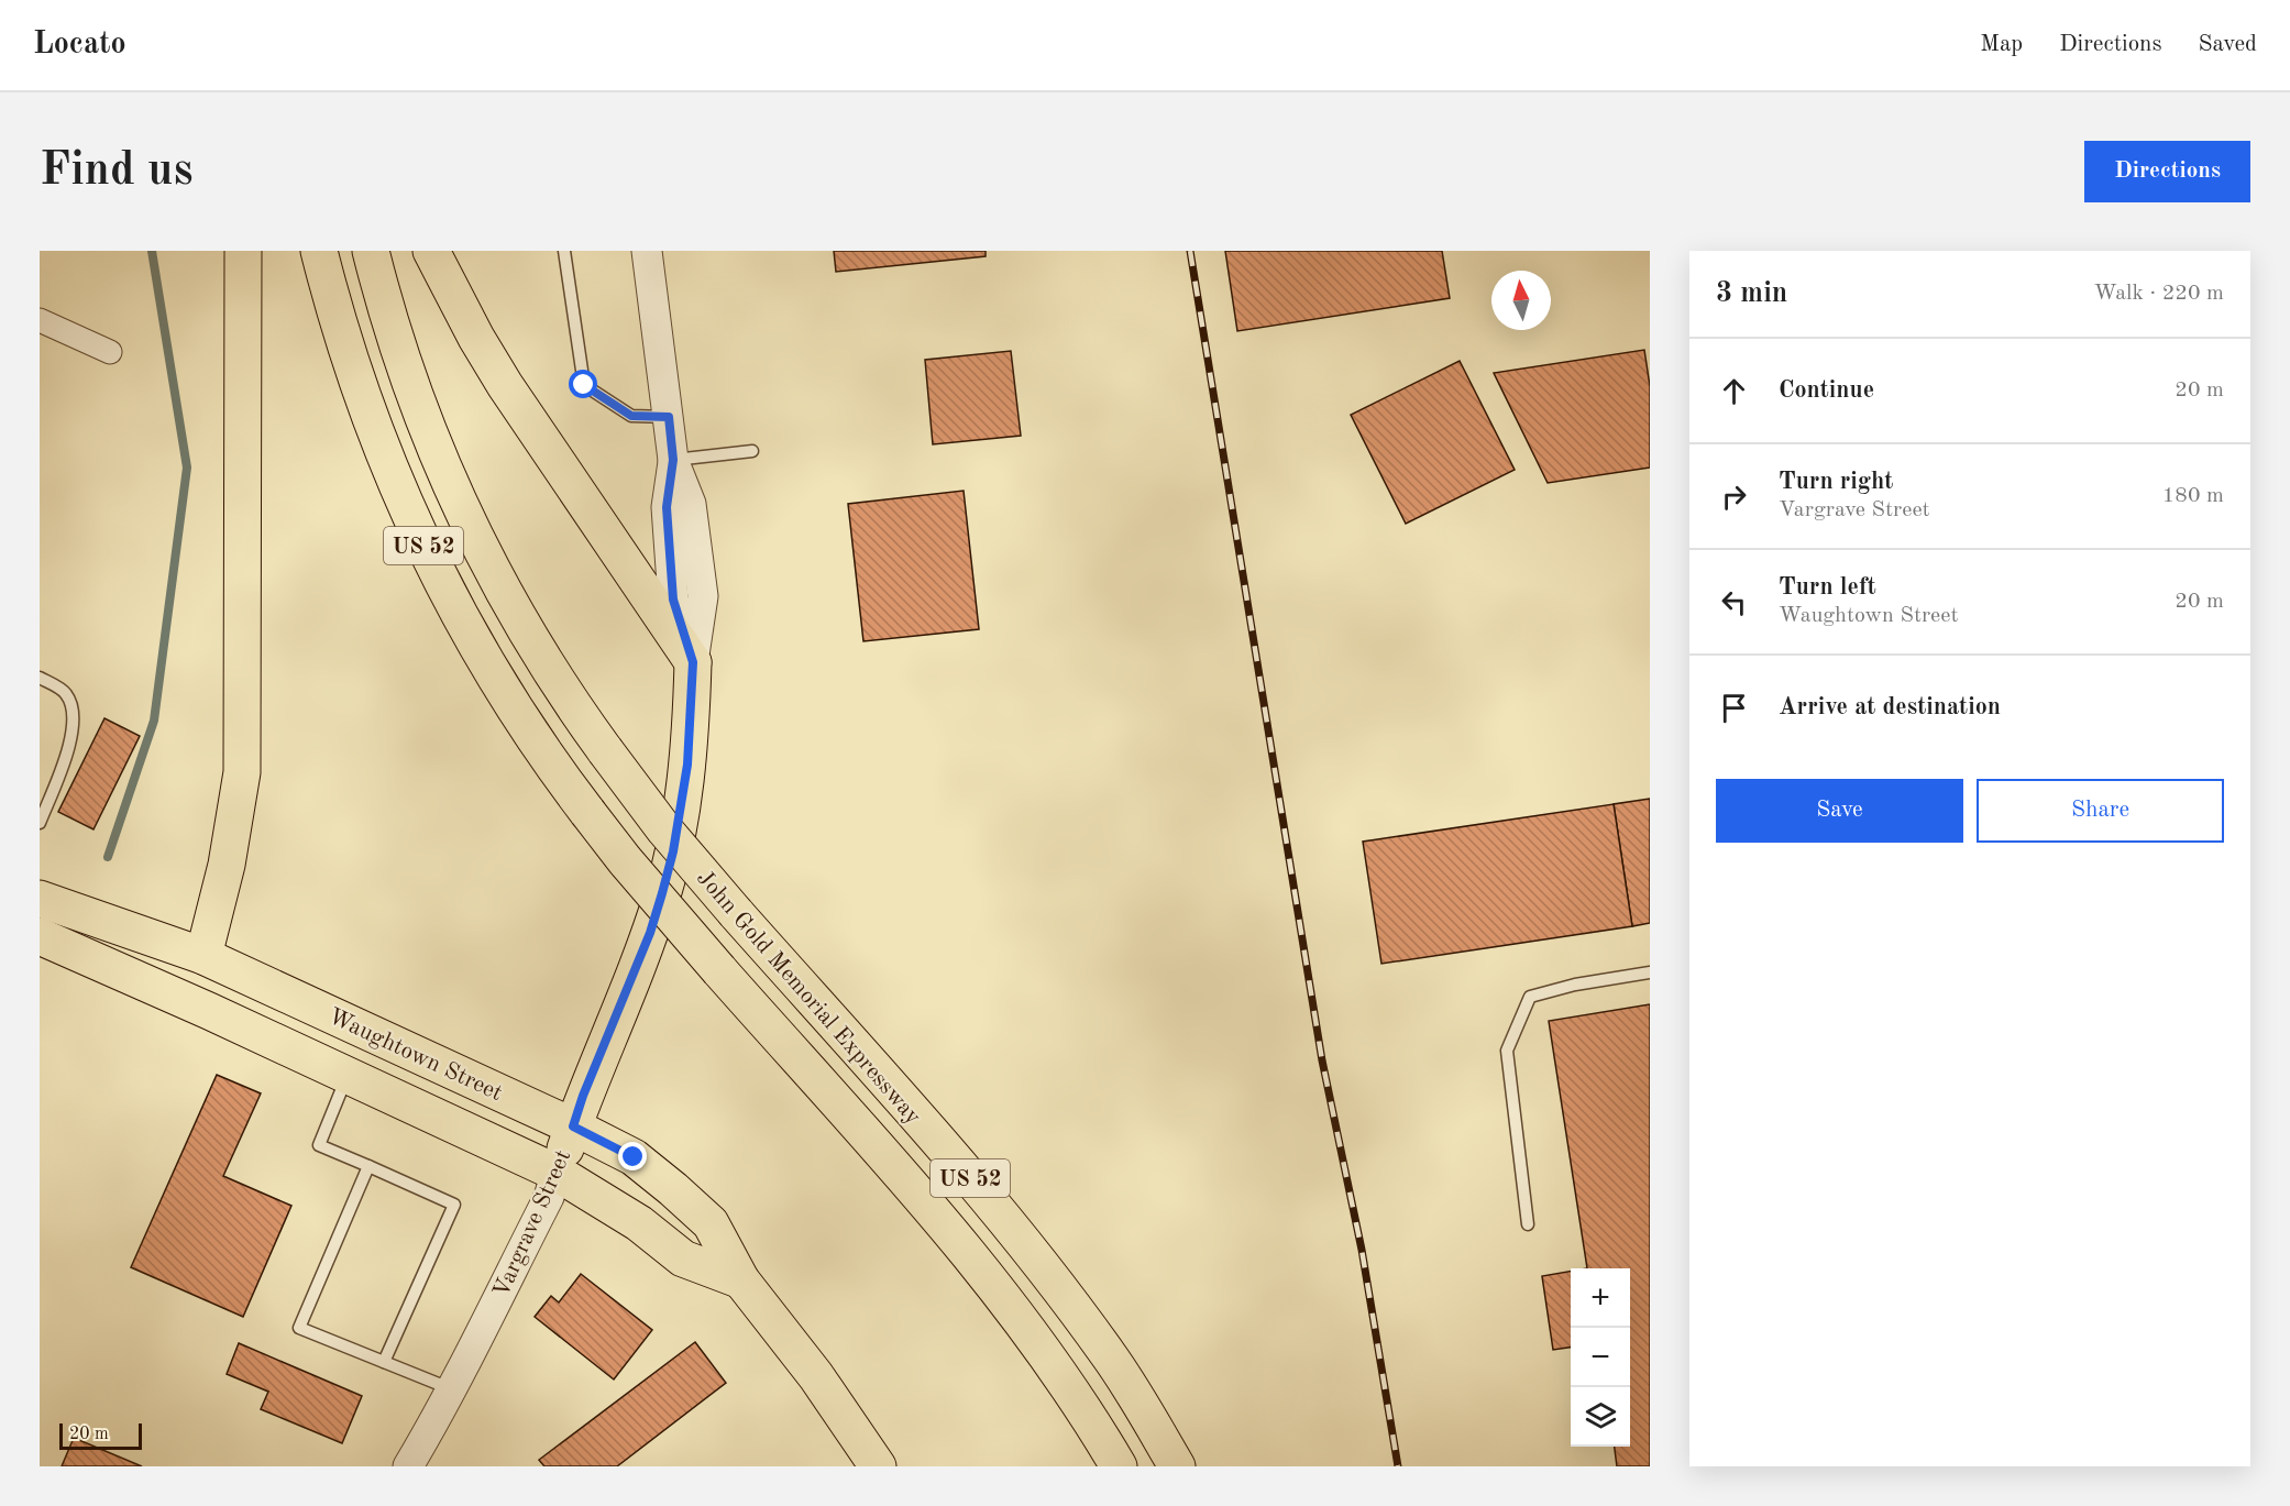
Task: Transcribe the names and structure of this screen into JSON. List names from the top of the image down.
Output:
{
  "streets": {
    "main road": [
      "US 52",
      "John Gold Memorial Expressway",
      "Waughtown Street",
      "Vargrave Street"
    ]
  },
  "crossings": [
    ["Waughtown Street", "Vargrave Street"]
  ],
  "scale_bar": "20 m",
  "north": "top",
  "page": {
    "header": "Locato",
    "nav": ["Map", "Directions", "Saved"],
    "buttons": [
      "Directions",
      ["Save", "Share"]
    ],
    "title": "Find us",
    "heading": ["3 min", "Walk · 220 m"],
    "list": [
      ["Continue", "20 m"],
      ["Turn right", "Vargrave Street", "180 m"],
      ["Turn left", "Waughtown Street", "20 m"],
      "Arrive at destination"
    ],
    "map_buttons": ["+", "−"],
    "scale": "20 m"
  }
}
